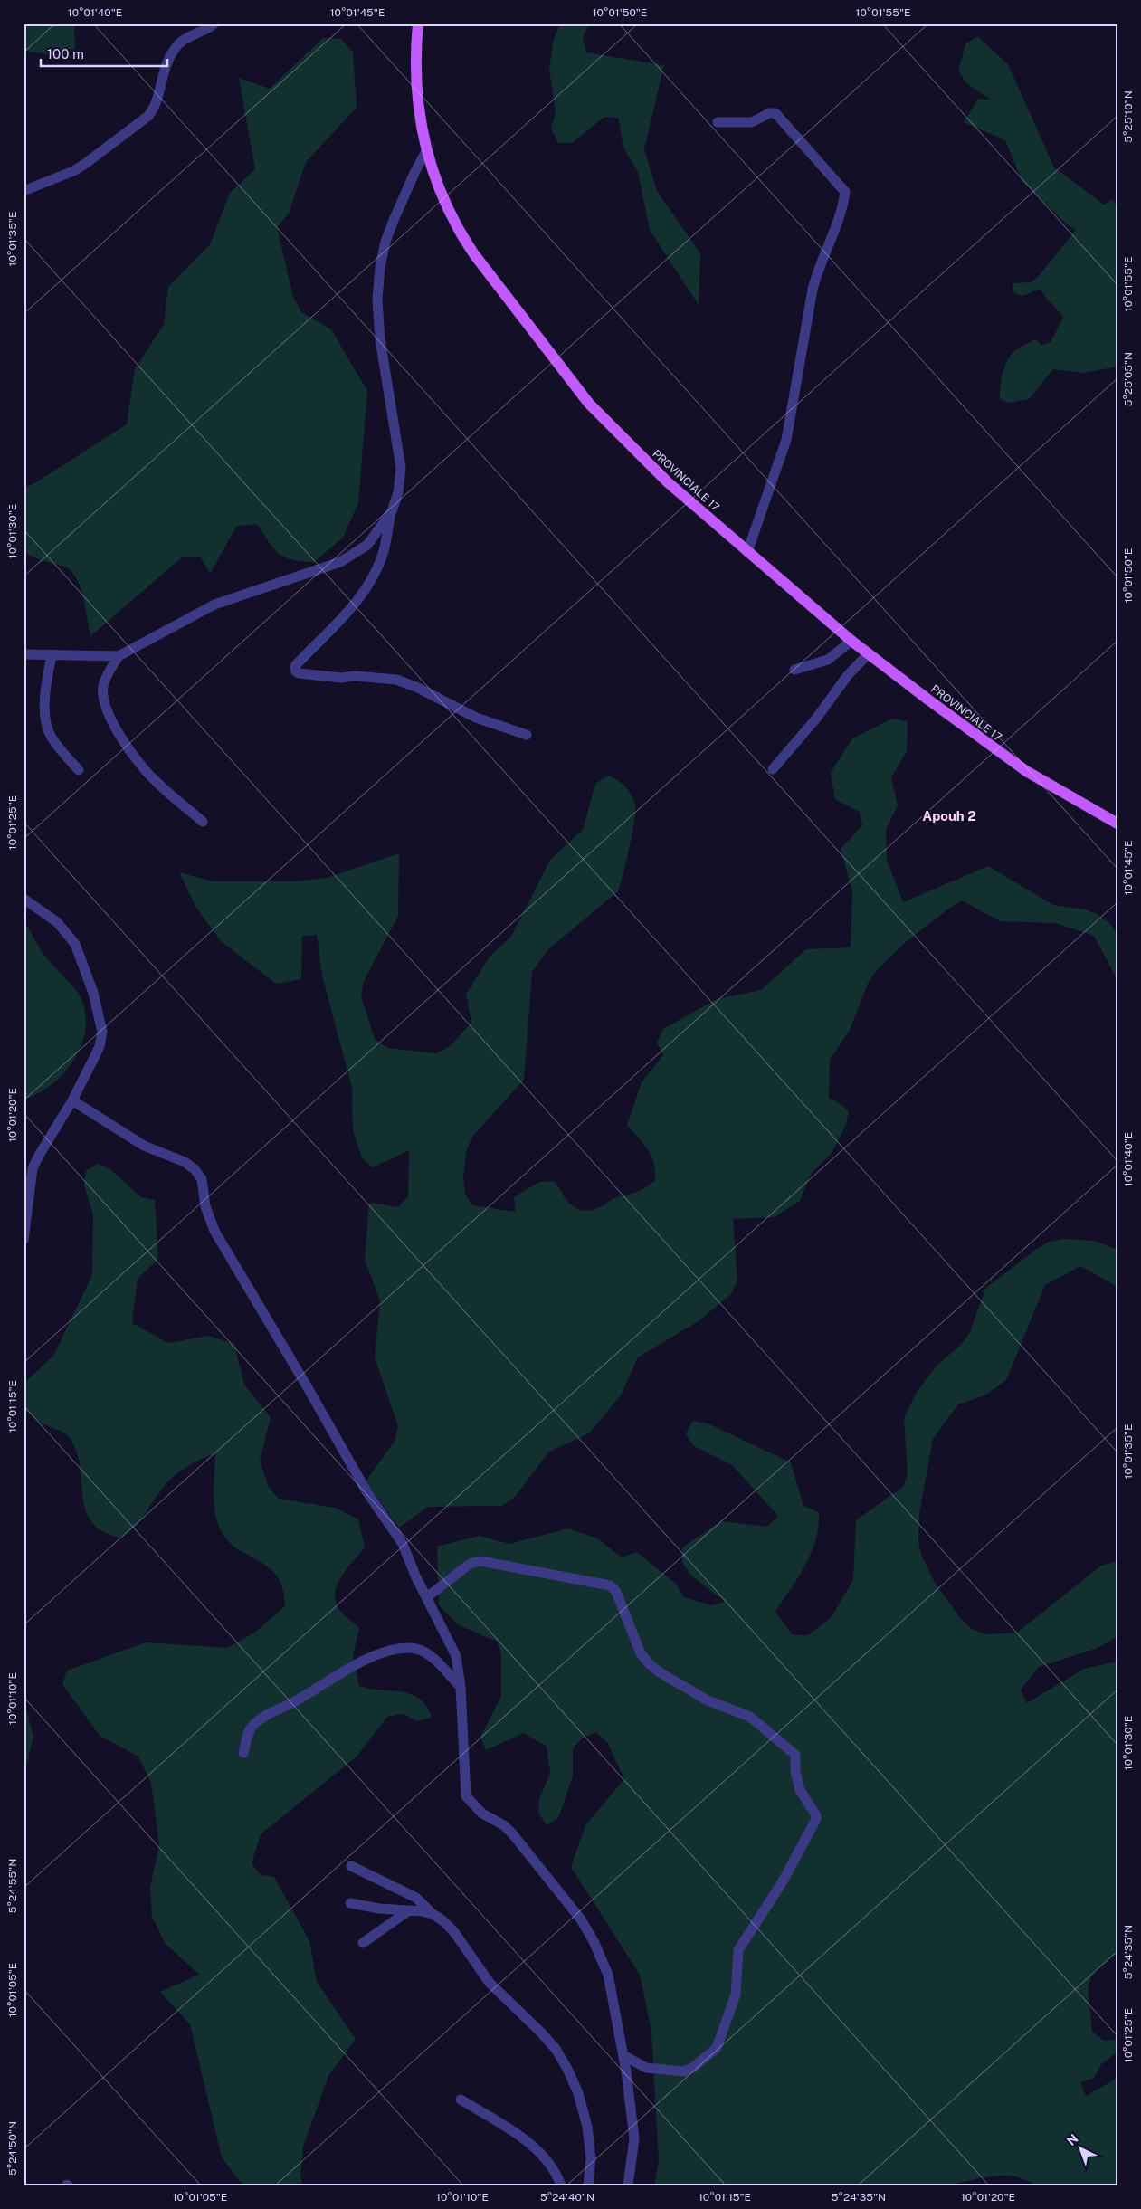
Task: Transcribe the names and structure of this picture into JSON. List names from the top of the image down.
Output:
{
  "streets": {
    "main road": ["PROVINCIALE 17"]
  },
  "districts": ["Apouh 2"],
  "scale_bar": "100 m",
  "north": "top left",
  "coordinates": [
    "10°01'40\"E",
    "10°01'45\"E",
    "10°01'50\"E",
    "10°01'55\"E",
    "5°25'10\"N",
    "10°01'35\"E",
    "5°25'05\"N",
    "10°01'30\"E",
    "10°01'25\"E",
    "10°01'20\"E",
    "10°01'15\"E",
    "10°01'10\"E",
    "5°24'55\"N",
    "5°24'35\"N",
    "10°01'05\"E",
    "5°24'50\"N",
    "5°24'40\"N"
  ]
}
